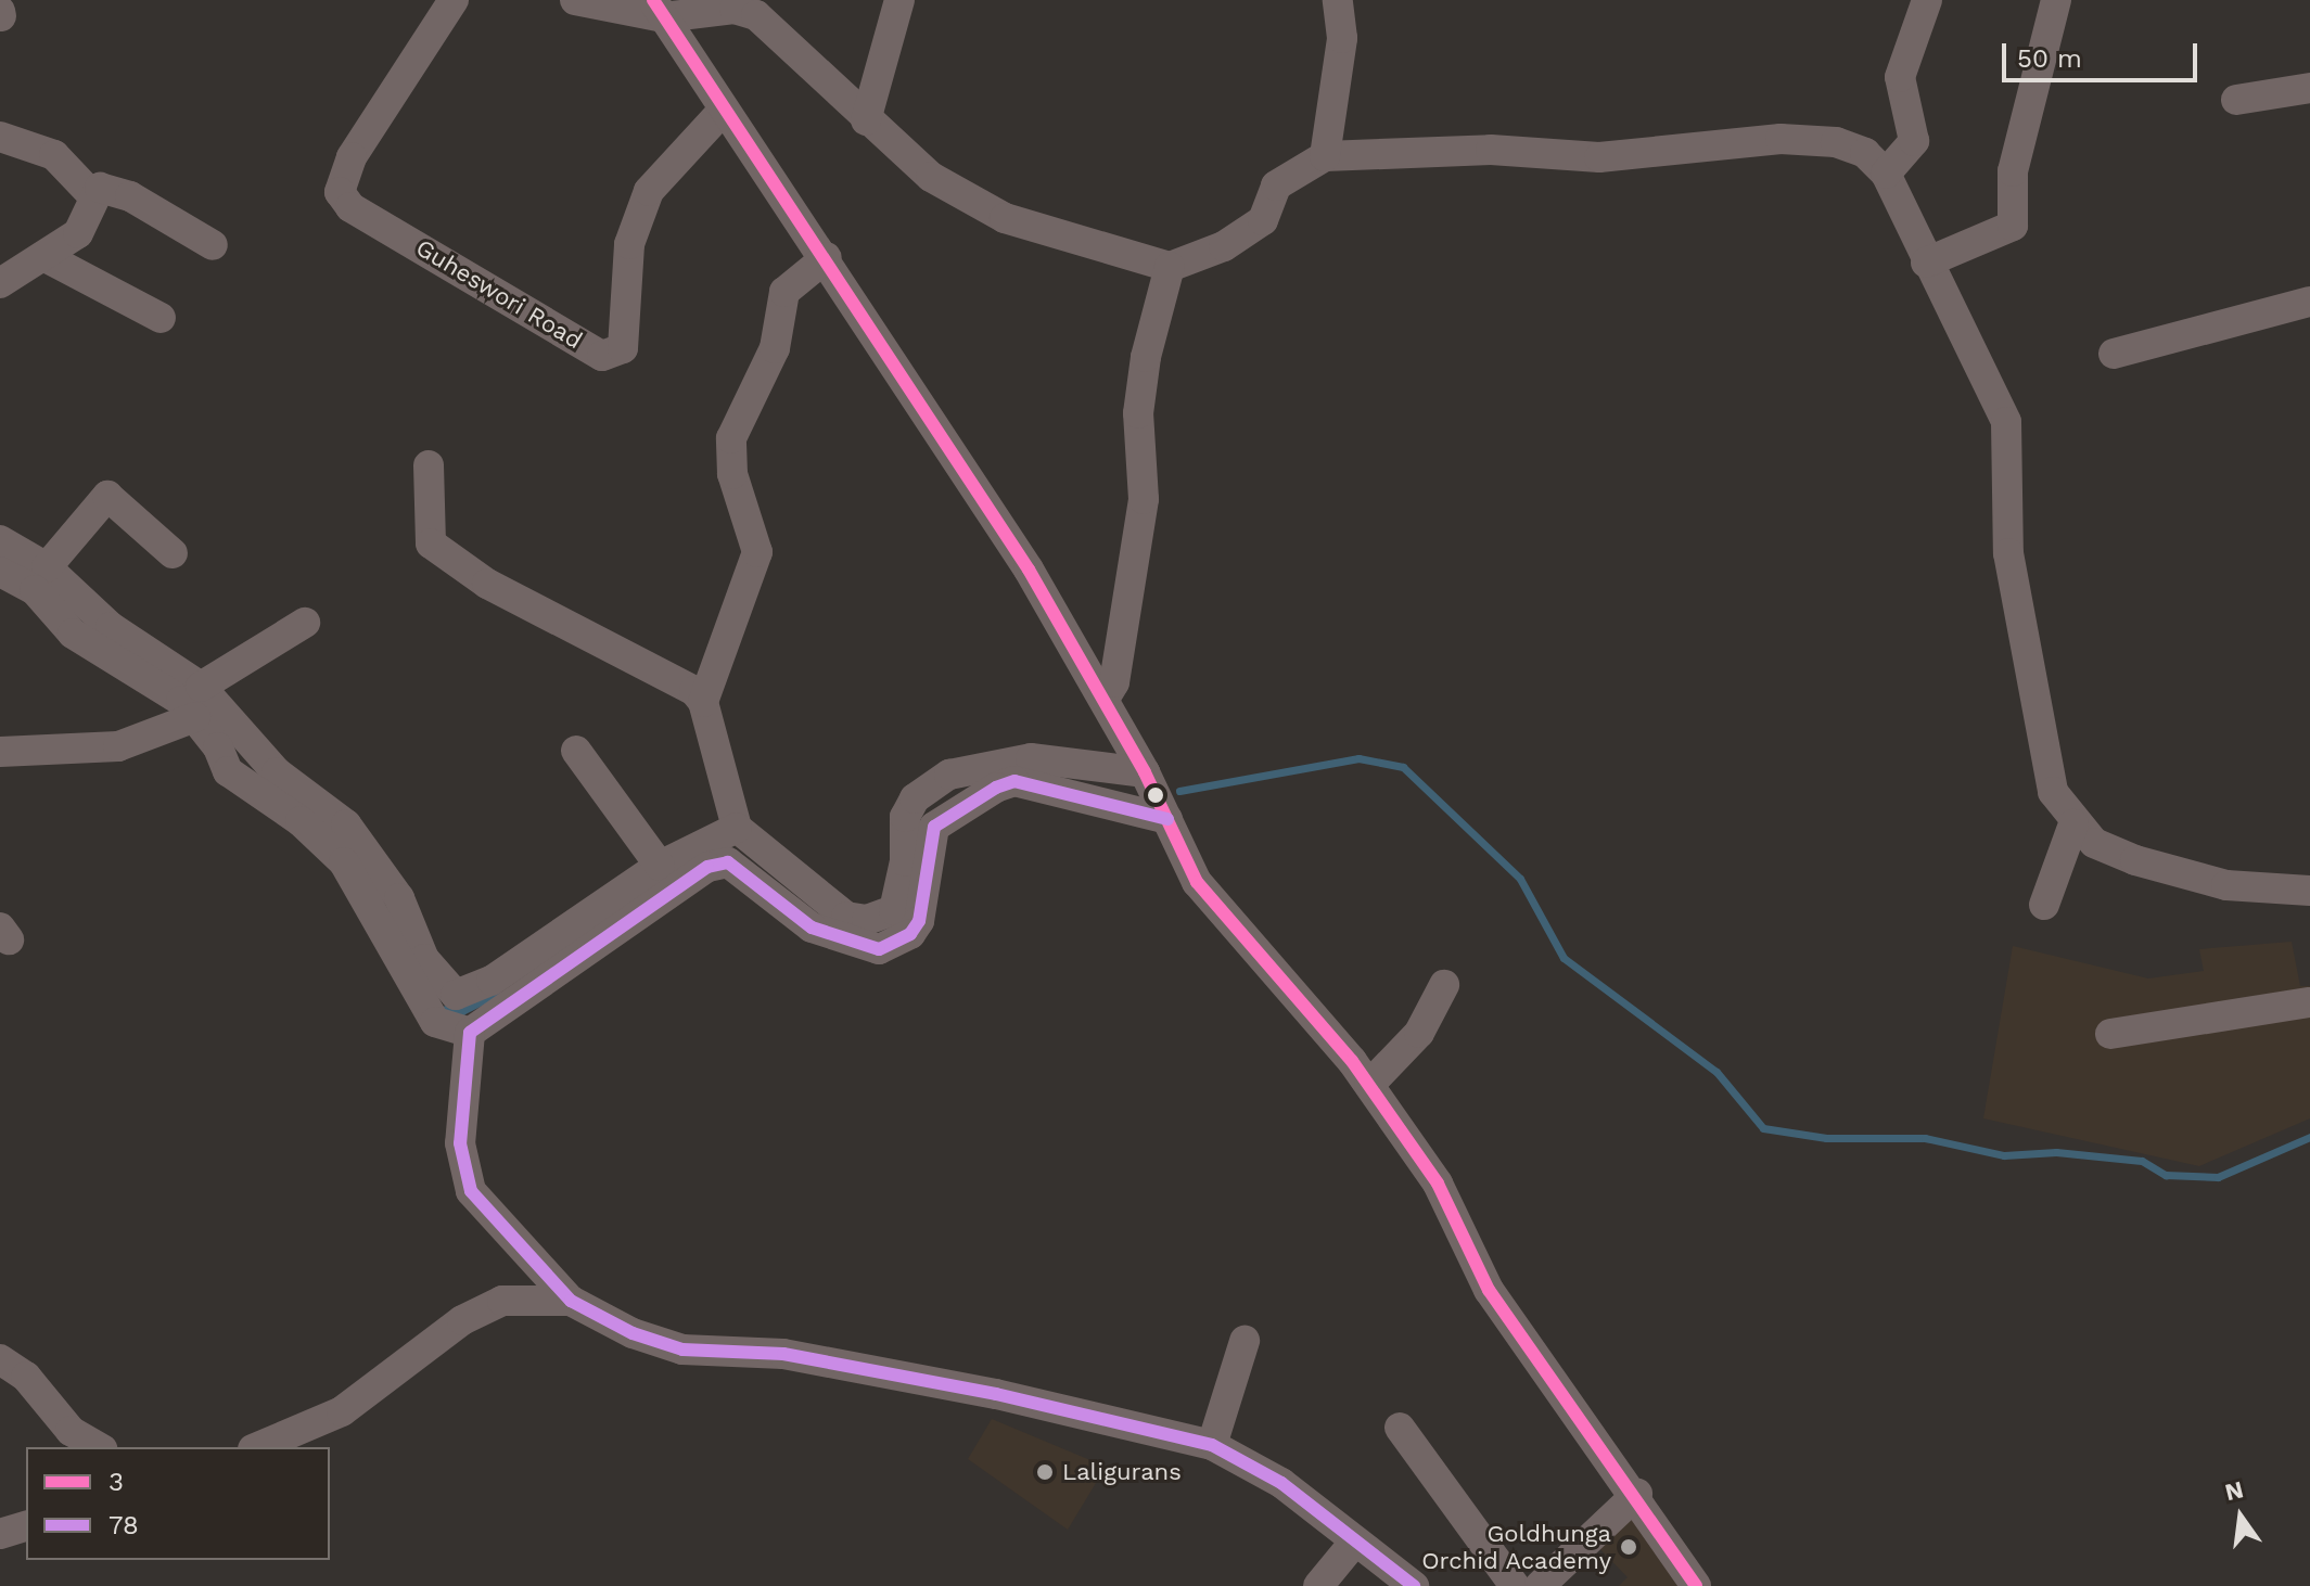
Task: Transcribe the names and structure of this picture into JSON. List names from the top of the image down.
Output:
{
  "streets": {
    "street": ["Guheswori Road"]
  },
  "places": ["Laligurans", "Goldhunga Orchid Academy"],
  "lines": ["transit line 3", "transit line 78"],
  "legend": ["3", "78"],
  "scale_bar": "50 m",
  "north": "top"
}
